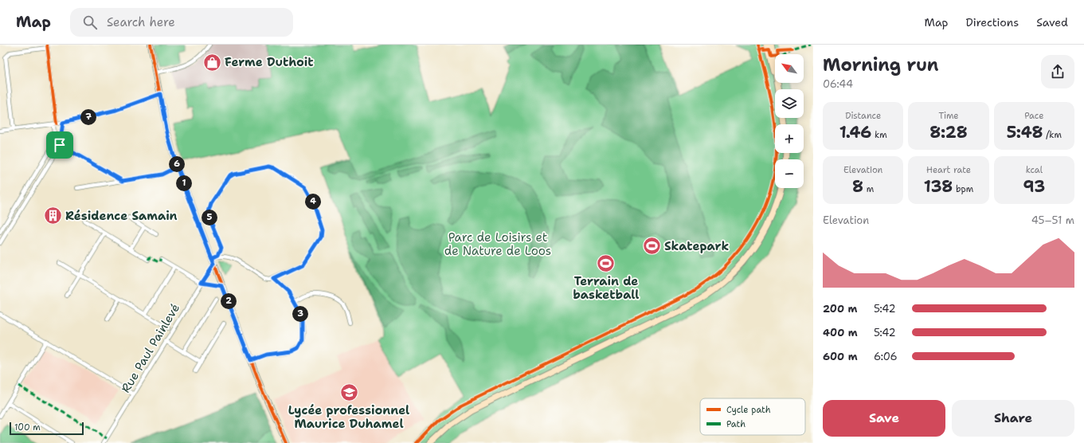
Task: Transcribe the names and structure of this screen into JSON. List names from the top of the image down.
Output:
{
  "streets": {
    "street": ["Rue Paul Painlevé"]
  },
  "parks": ["Parc de Loisirs et de Nature de Loos"],
  "places": {
    "shop": ["Ferme Duthoit"],
    "building": ["Résidence Samain"],
    "sports": ["Skatepark", "Terrain de basketball"],
    "school or university": ["Lycée professionnel Maurice Duhamel"]
  },
  "legend": ["Cycle path", "Path"],
  "scale_bar": "100 m",
  "north": "top left",
  "page": {
    "header": "Map",
    "search": "Search here",
    "nav": ["Map", "Directions", "Saved"],
    "heading": ["Morning run", "06:44"],
    "map_buttons": ["+", "−"],
    "stats": [
      ["Distance", "1.46 km"],
      ["Time", "8:28"],
      ["Pace", "5:48 /km"],
      ["Elevation", "8 m"],
      ["Heart rate", "138 bpm"],
      ["kcal", "93"]
    ],
    "pins": [
      "7",
      "6",
      "1",
      "4",
      "5",
      "2",
      "3"
    ],
    "chart": ["Elevation", "45–51 m"],
    "list": [
      {
        "name": "200 m",
        "note": "5:42"
      },
      {
        "name": "400 m",
        "note": "5:42"
      },
      {
        "name": "600 m",
        "note": "6:06"
      }
    ],
    "buttons": ["Save", "Share"],
    "scale": "100 m"
  }
}
